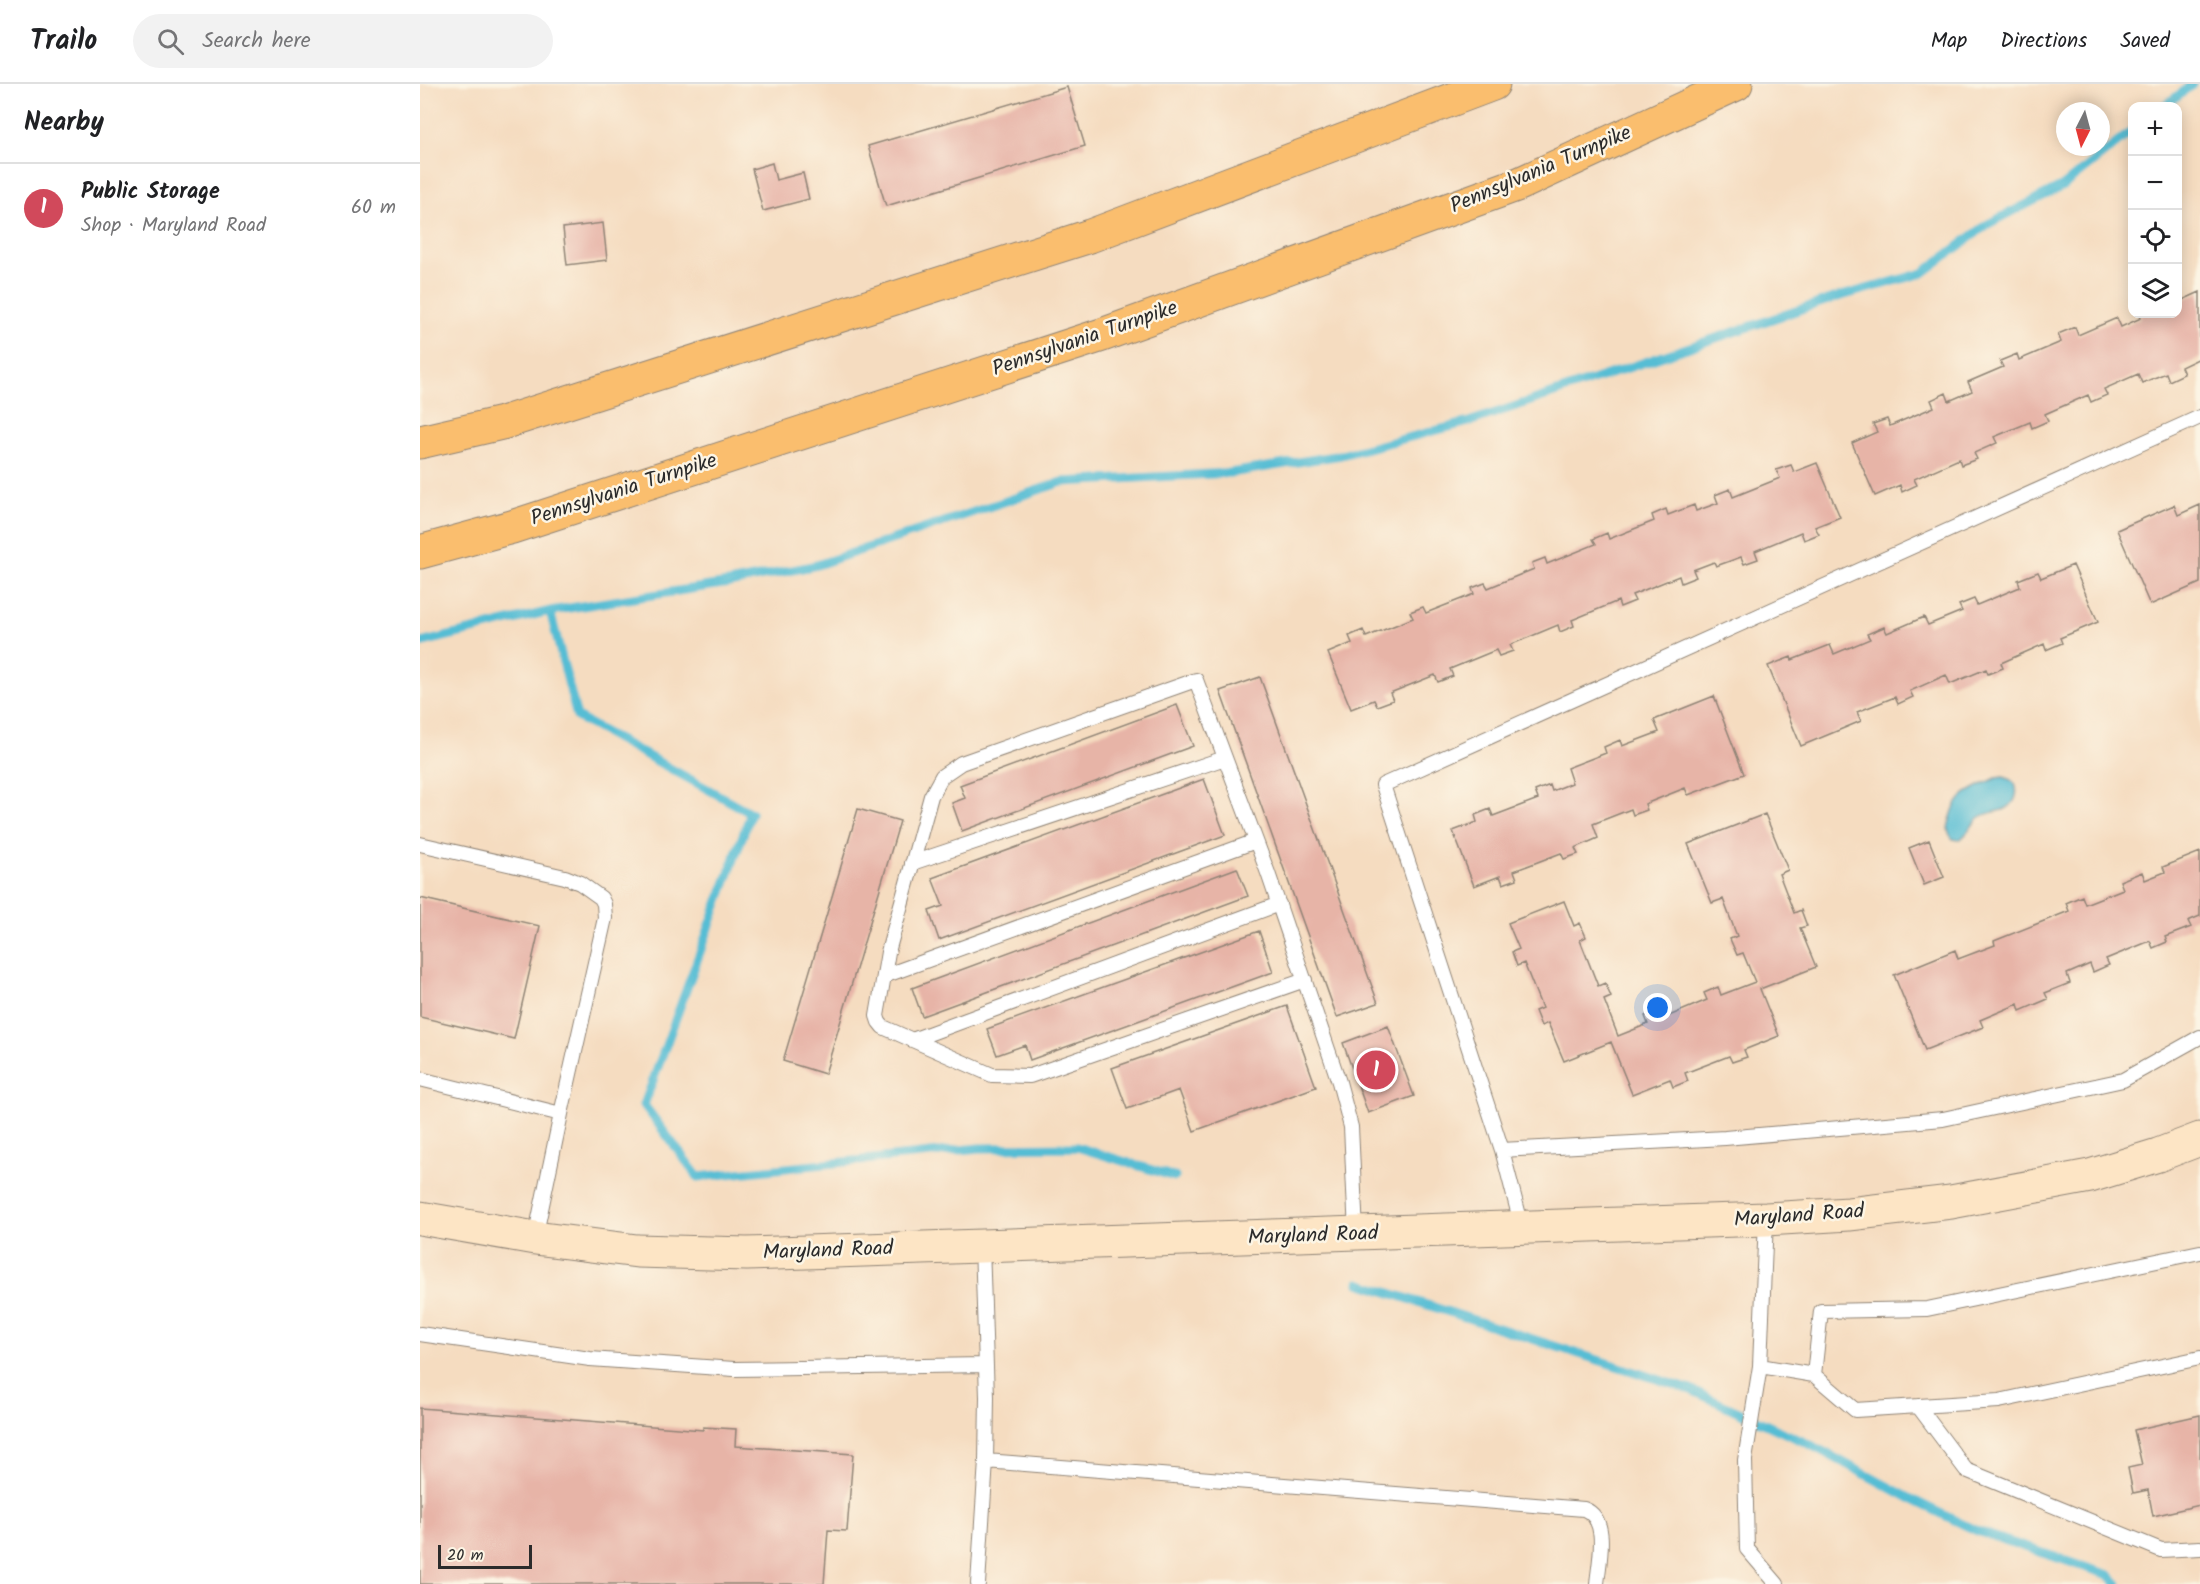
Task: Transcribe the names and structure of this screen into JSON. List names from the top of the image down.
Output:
{
  "streets": {
    "highway": ["Pennsylvania Turnpike"],
    "street": ["Maryland Road"]
  },
  "scale_bar": "20 m",
  "north": "bottom",
  "page": {
    "header": "Trailo",
    "search": "Search here",
    "nav": ["Map", "Directions", "Saved"],
    "heading": "Nearby",
    "map_buttons": ["+", "−"],
    "list": [
      {
        "mark": "1",
        "name": "Public Storage",
        "note": "Shop · Maryland Road",
        "value": "60 m"
      }
    ],
    "pins": "1",
    "scale": "20 m"
  }
}
